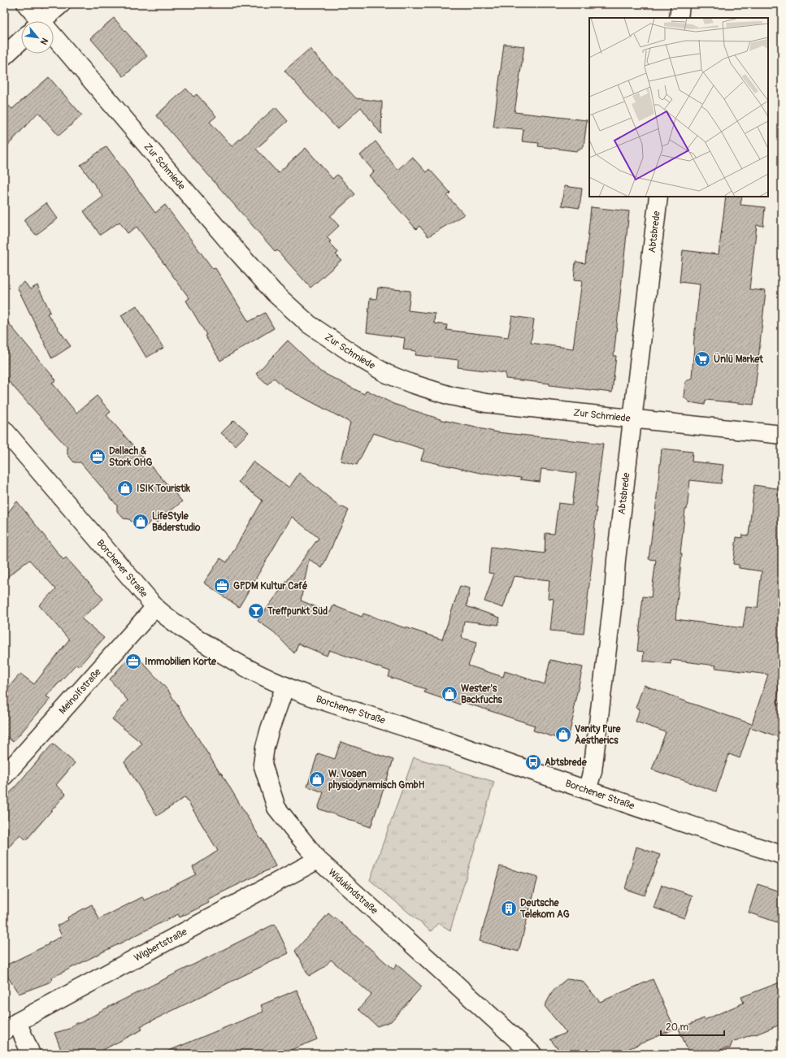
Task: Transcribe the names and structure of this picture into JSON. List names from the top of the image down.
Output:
{
  "streets": {
    "street": [
      "Zur Schmiede",
      "Abtsbrede",
      "Borchener Straße",
      "Meinolfstraße",
      "Widukindstraße",
      "Wigbertstraße"
    ]
  },
  "crossings": [
    ["Zur Schmiede", "Abtsbrede"],
    ["Abtsbrede", "Borchener Straße"],
    ["Borchener Straße", "Meinolfstraße"],
    ["Borchener Straße", "Widukindstraße"],
    ["Widukindstraße", "Wigbertstraße"]
  ],
  "places": {
    "supermarket": ["Ünlü Market"],
    "office": ["Dallach & Stork OHG", "GPDM Kultur Café", "Immobilien Korte"],
    "shop": [
      "ISIK Touristik",
      "LifeStyle Bäderstudio",
      "Wester's Backfuchs",
      "Vanity Pure Àestherics",
      "W. Vosen physiodynamisch GmbH"
    ],
    "bar": ["Treffpunkt Süd"],
    "bus stop": ["Abtsbrede"],
    "building": ["Deutsche Telekom AG"]
  },
  "scale_bar": "20 m",
  "north": "bottom right"
}
